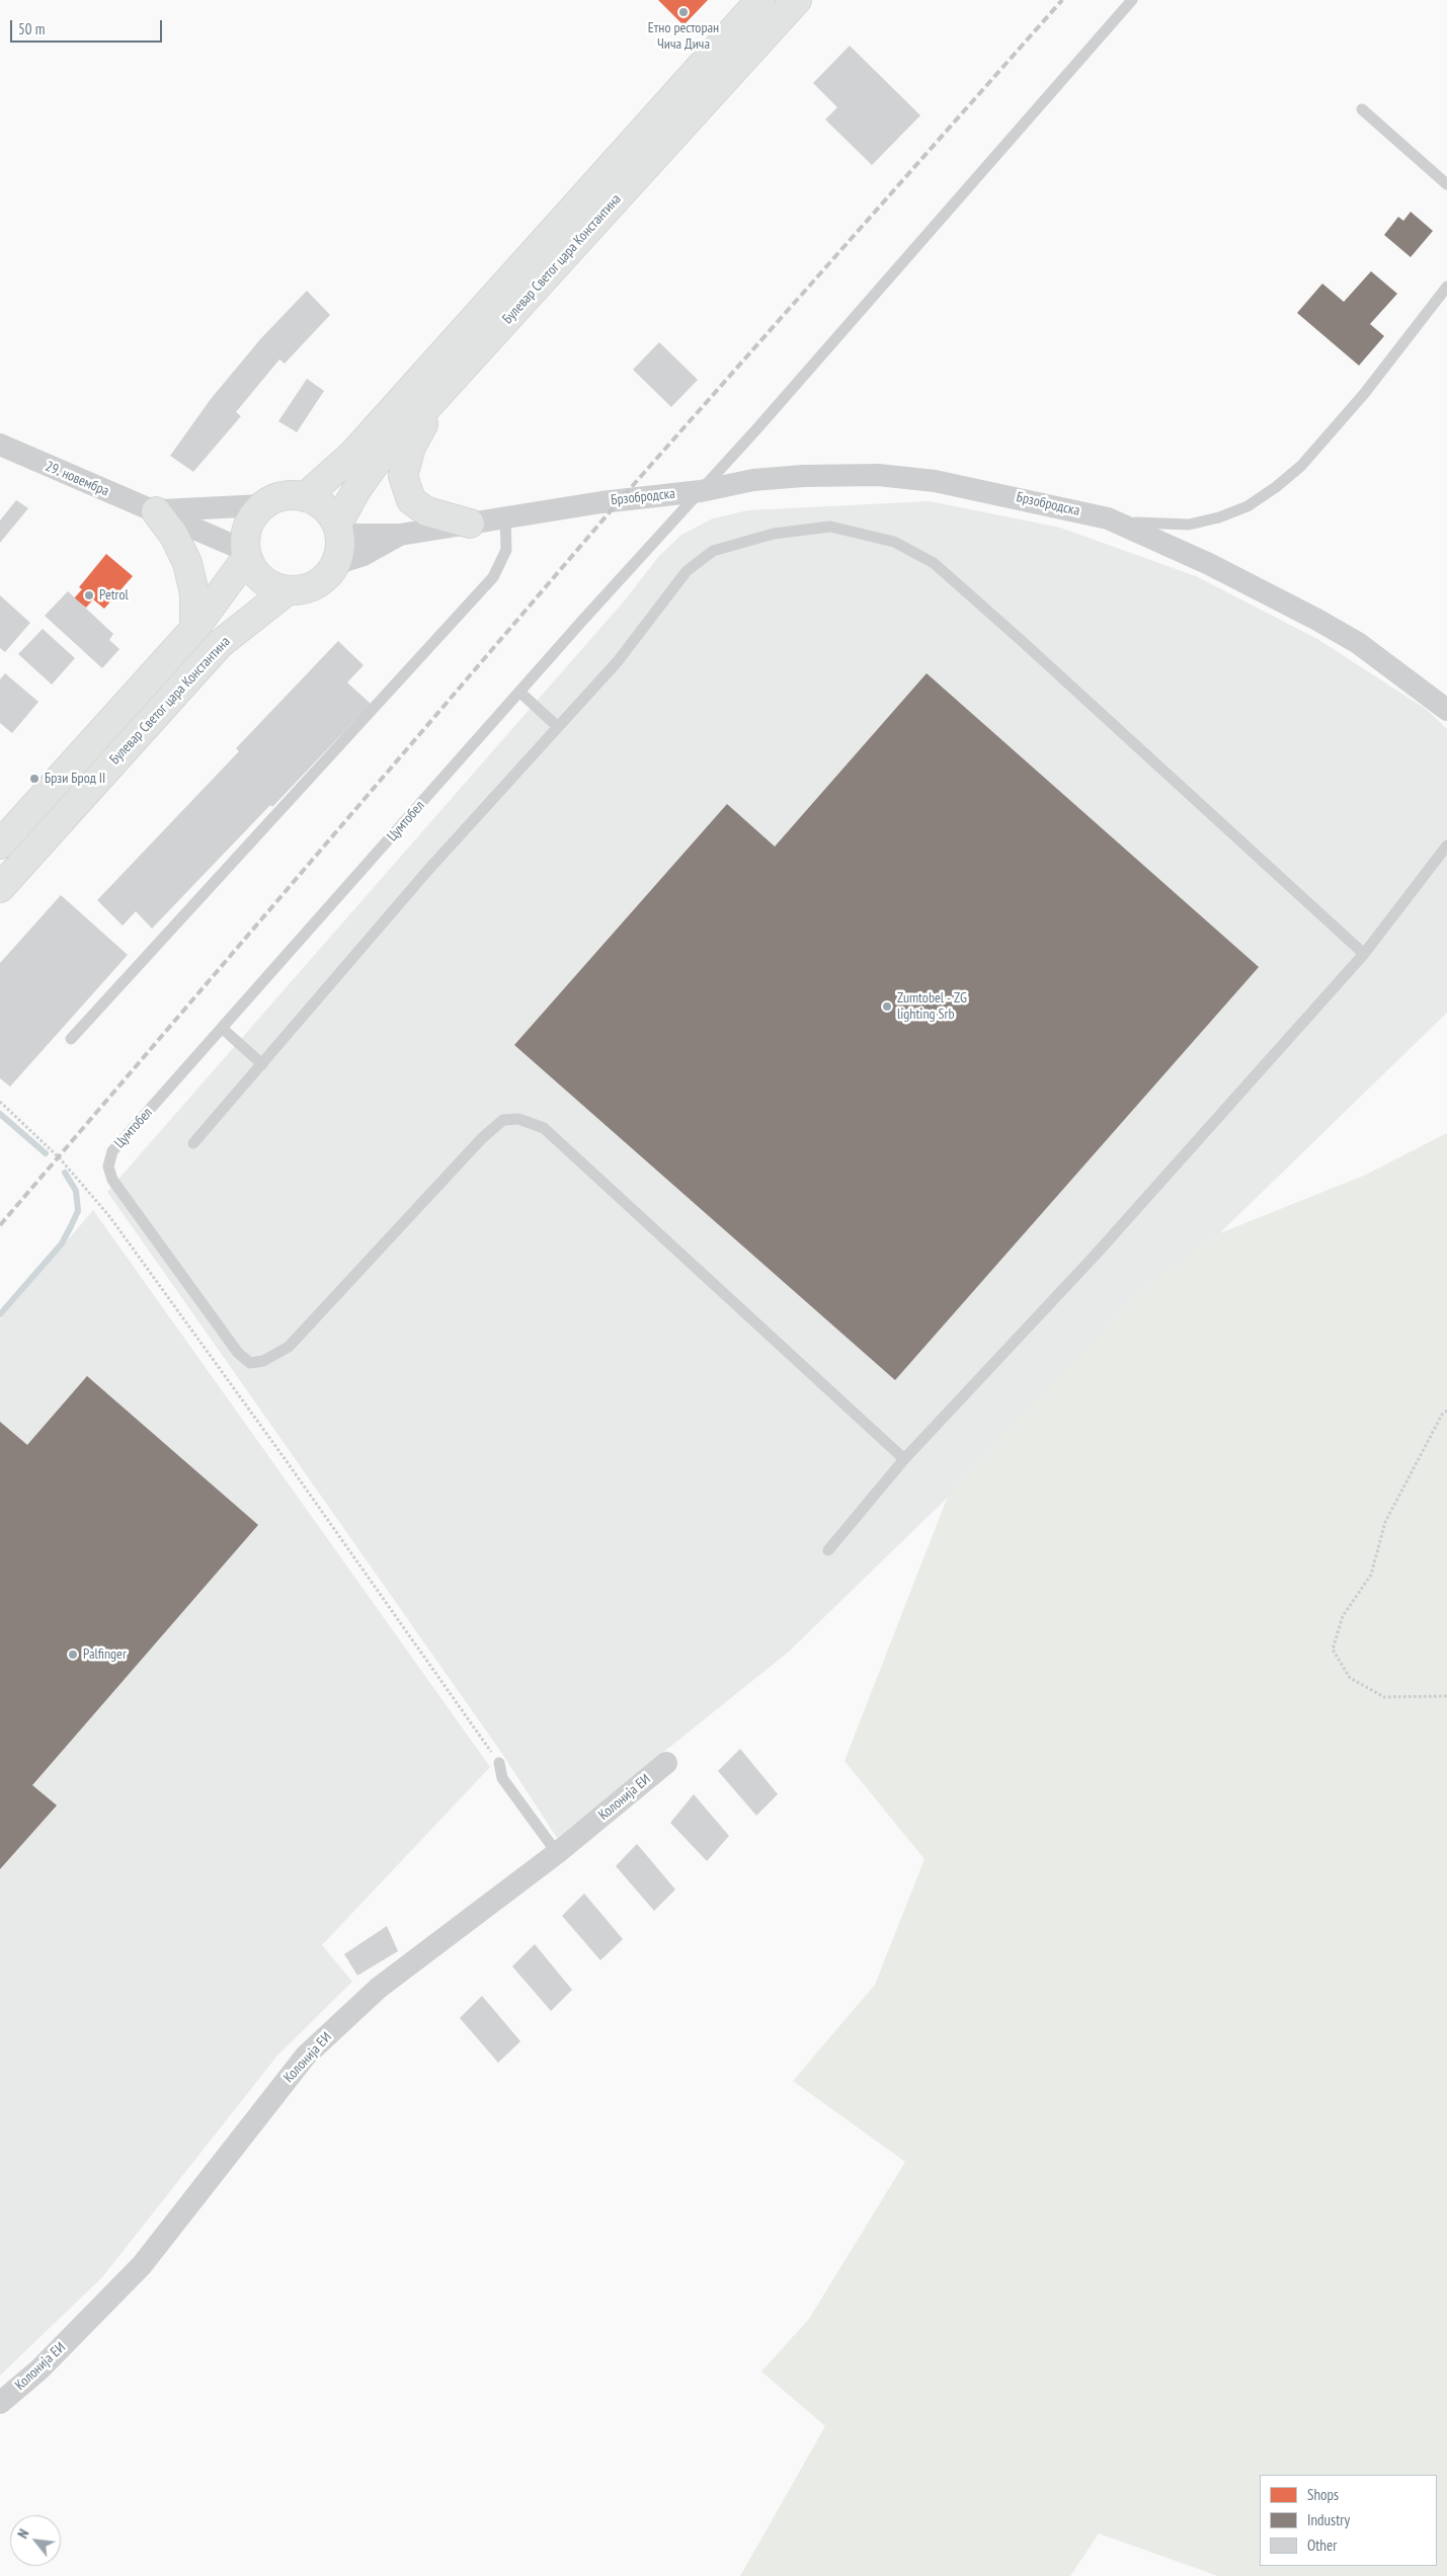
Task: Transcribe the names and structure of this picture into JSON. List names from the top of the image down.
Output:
{
  "streets": {
    "main road": ["Булевар Светог цара Константина"],
    "street": ["29. новембра", "Брзобродска", "Колонија ЕИ"],
    "lane": ["Цумтобел"]
  },
  "crossings": [
    ["Булевар Светог цара Константина", "29. новембра"],
    ["Брзобродска", "Цумтобел"]
  ],
  "places": [
    "Етно ресторан Чича Дича",
    "Petrol",
    "Брзи Брод II",
    "Zumtobel - ZG lighting Srb",
    "Palfinger"
  ],
  "legend": ["Shops", "Industry", "Other"],
  "scale_bar": "50 m",
  "north": "top left"
}
